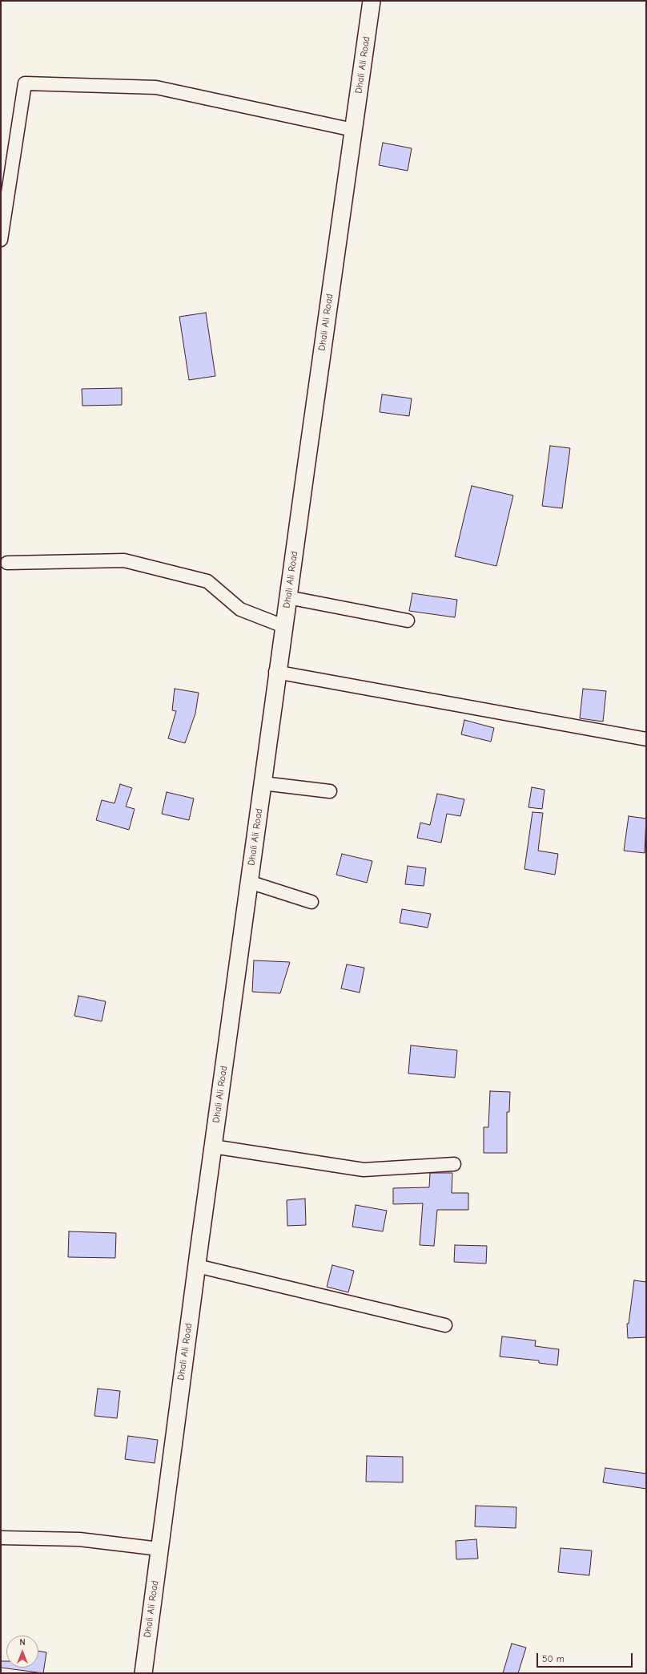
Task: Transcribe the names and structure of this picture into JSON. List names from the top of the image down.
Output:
{
  "streets": {
    "street": ["Dhali Ali Road"]
  },
  "scale_bar": "50 m",
  "north": "top"
}
